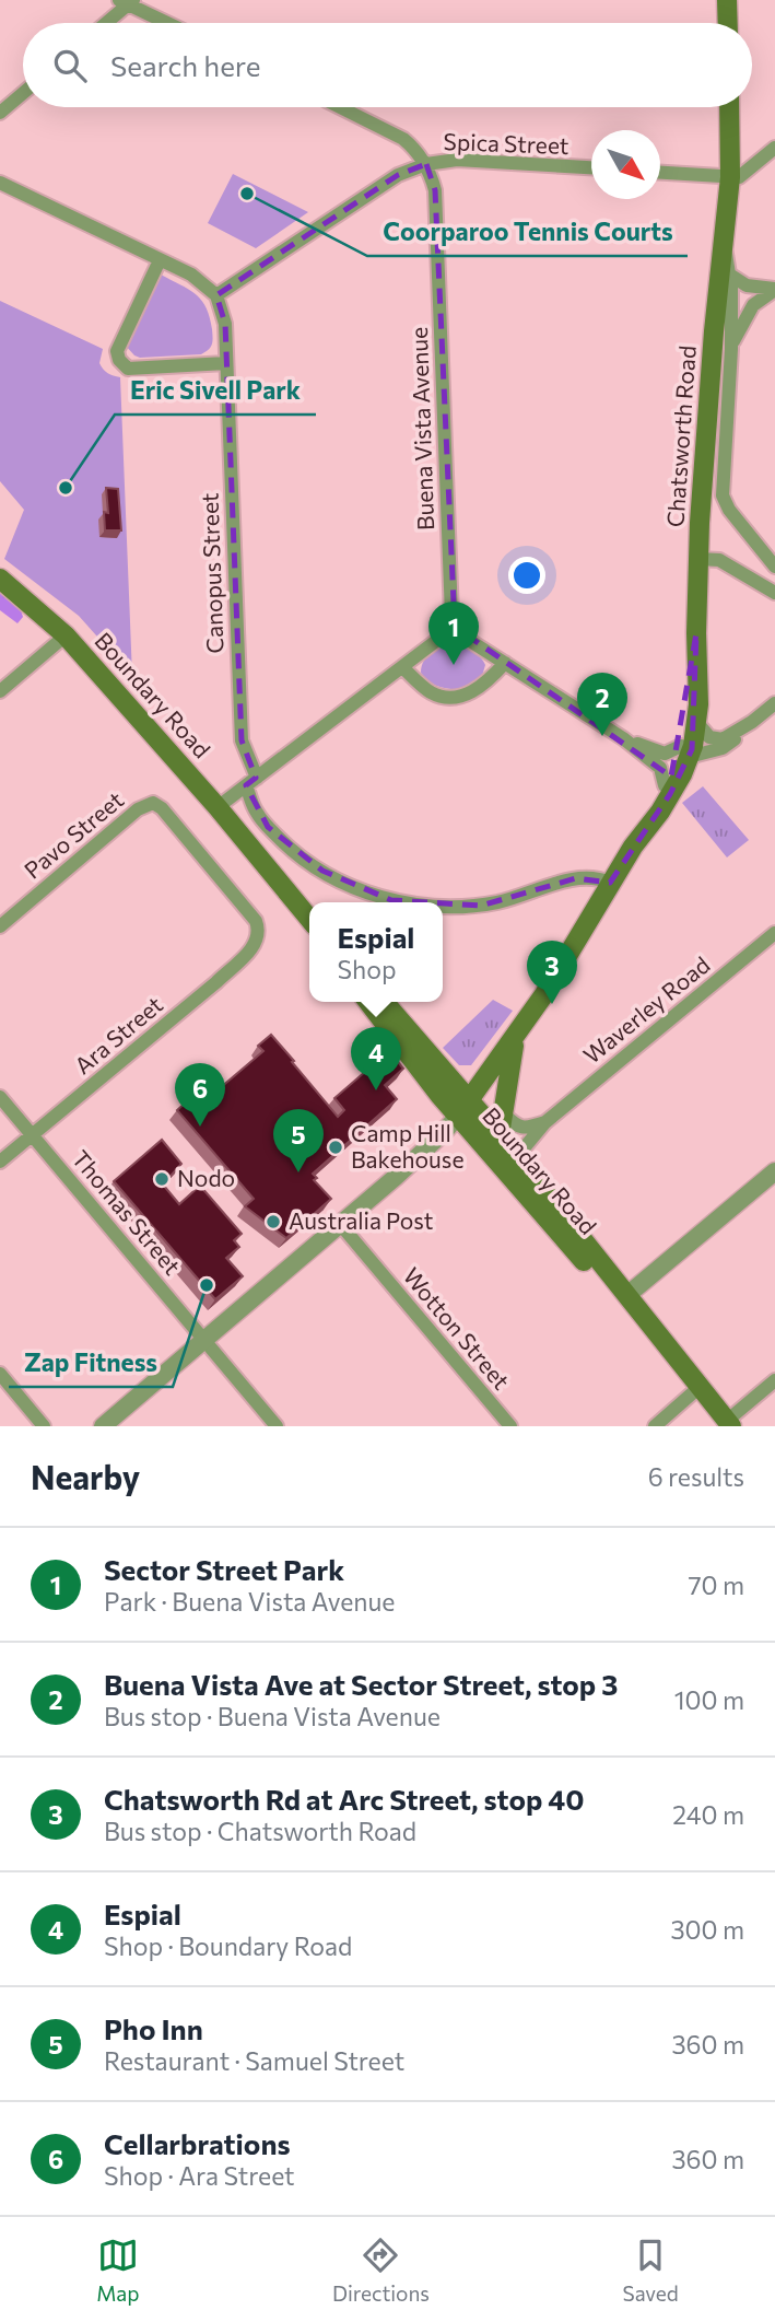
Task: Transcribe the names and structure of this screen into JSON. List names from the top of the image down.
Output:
{
  "streets": {
    "main road": ["Chatsworth Road", "Boundary Road"],
    "street": [
      "Spica Street",
      "Buena Vista Avenue",
      "Canopus Street",
      "Pavo Street",
      "Waverley Road",
      "Ara Street",
      "Thomas Street",
      "Wotton Street"
    ]
  },
  "crossings": [
    ["Spica Street", "Buena Vista Avenue"],
    ["Spica Street", "Canopus Street"],
    ["Chatsworth Road", "Canopus Street"],
    ["Chatsworth Road", "Boundary Road"],
    ["Boundary Road", "Waverley Road"],
    ["Pavo Street", "Ara Street"],
    ["Ara Street", "Thomas Street"]
  ],
  "places": [
    "Coorparoo Tennis Courts",
    "Eric Sivell Park",
    "Camp Hill Bakehouse",
    "Nodo",
    "Australia Post",
    "Zap Fitness"
  ],
  "north": "bottom right",
  "page": {
    "search": "Search here",
    "pins": [
      "1",
      "2",
      "3",
      "4",
      "6",
      "5"
    ],
    "popup": ["Espial", "Shop"],
    "heading": ["Nearby", "6 results"],
    "list": [
      {
        "mark": "1",
        "name": "Sector Street Park",
        "note": "Park · Buena Vista Avenue",
        "value": "70 m"
      },
      {
        "mark": "2",
        "name": "Buena Vista Ave at Sector Street, stop 3",
        "note": "Bus stop · Buena Vista Avenue",
        "value": "100 m"
      },
      {
        "mark": "3",
        "name": "Chatsworth Rd at Arc Street, stop 40",
        "note": "Bus stop · Chatsworth Road",
        "value": "240 m"
      },
      {
        "mark": "4",
        "name": "Espial",
        "note": "Shop · Boundary Road",
        "value": "300 m"
      },
      {
        "mark": "5",
        "name": "Pho Inn",
        "note": "Restaurant · Samuel Street",
        "value": "360 m"
      },
      {
        "mark": "6",
        "name": "Cellarbrations",
        "note": "Shop · Ara Street",
        "value": "360 m"
      }
    ],
    "nav": ["Map", "Directions", "Saved"]
  }
}
